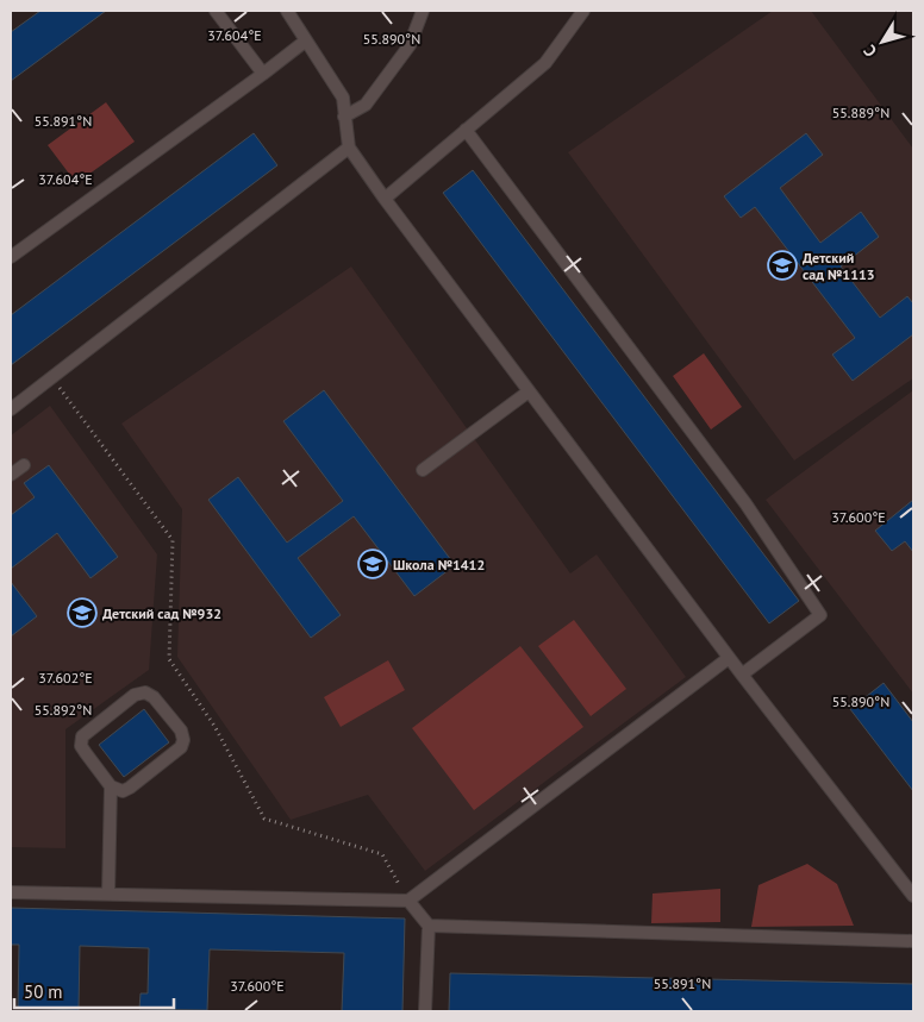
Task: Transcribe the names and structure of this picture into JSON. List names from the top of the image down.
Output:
{
  "places": {
    "school or university": ["Детский сад №1113", "Школа №1412", "Детский сад №932"]
  },
  "scale_bar": "50 m",
  "north": "bottom left",
  "coordinates": [
    "37.604°E",
    "55.890°N",
    "55.889°N",
    "55.891°N",
    "37.600°E",
    "37.602°E",
    "55.892°N"
  ]
}
